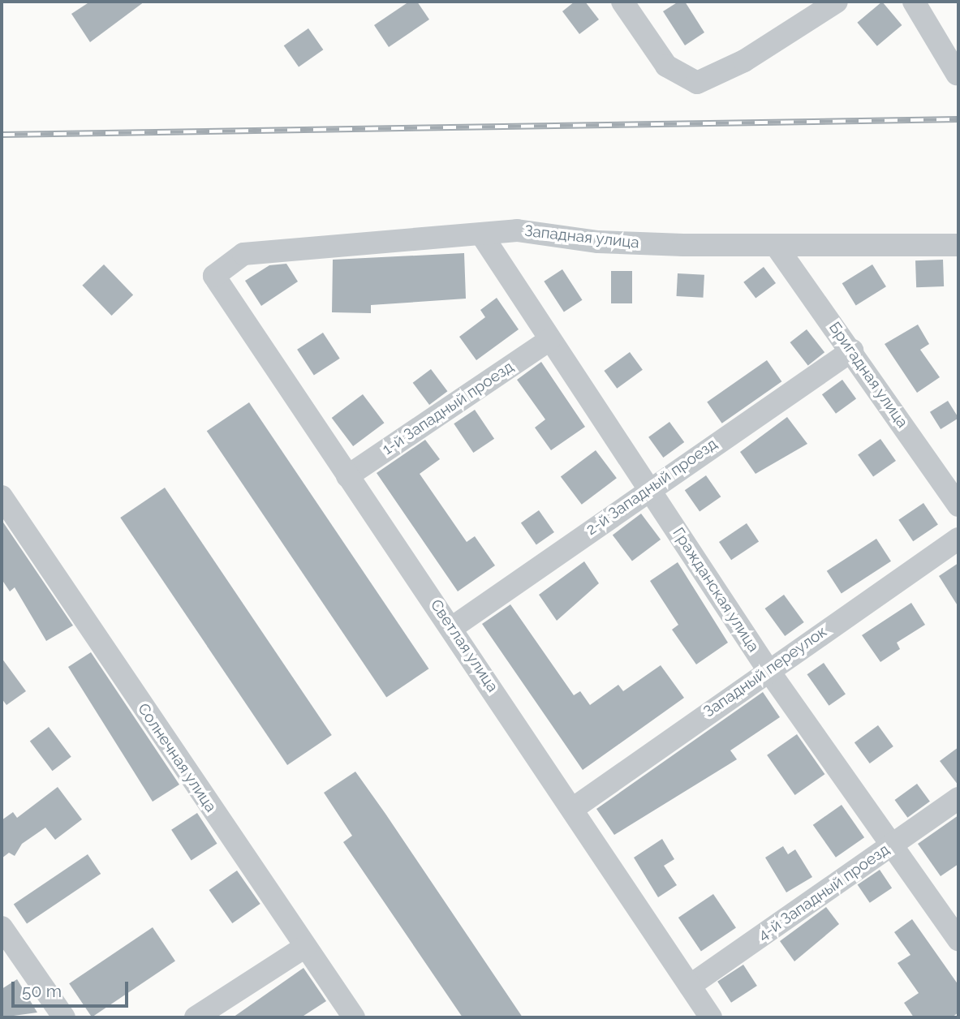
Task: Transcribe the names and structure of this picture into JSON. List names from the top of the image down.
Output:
{
  "streets": {
    "street": [
      "Западная улица",
      "Бригадная улица",
      "1-й Западный проезд",
      "2-й Западный проезд",
      "Гражданская улица",
      "Светлая улица",
      "Западный переулок",
      "Солнечная улица",
      "4-й Западный проезд"
    ]
  },
  "crossings": [
    ["Западная улица", "Бригадная улица"],
    ["Западная улица", "Гражданская улица"],
    ["Западная улица", "Светлая улица"],
    ["Бригадная улица", "2-й Западный проезд"],
    ["1-й Западный проезд", "Гражданская улица"],
    ["1-й Западный проезд", "Светлая улица"],
    ["2-й Западный проезд", "Гражданская улица"],
    ["2-й Западный проезд", "Светлая улица"],
    ["Гражданская улица", "Западный переулок"],
    ["Гражданская улица", "4-й Западный проезд"],
    ["Светлая улица", "Западный переулок"],
    ["Светлая улица", "4-й Западный проезд"]
  ],
  "scale_bar": "50 m"
}
